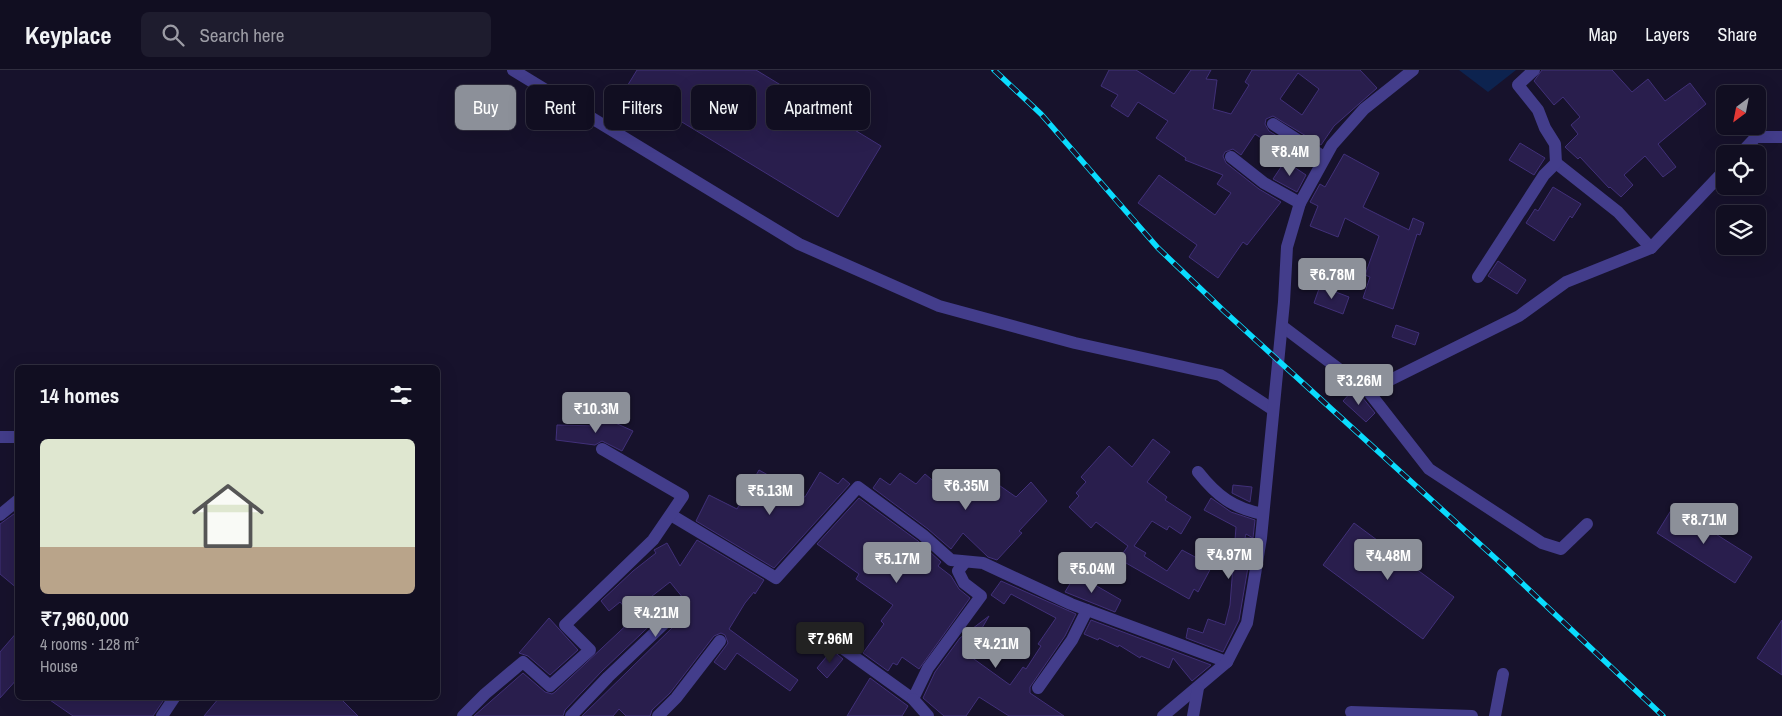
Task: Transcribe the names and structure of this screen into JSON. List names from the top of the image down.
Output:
{
  "north": "bottom left",
  "page": {
    "header": "Keyplace",
    "search": "Search here",
    "nav": ["Map", "Layers", "Share"],
    "chip": [
      "Buy",
      "Rent",
      "Filters",
      "New",
      "Apartment"
    ],
    "price": [
      "₹8.4M",
      "₹6.78M",
      "₹3.26M",
      "₹10.3M",
      "₹6.35M",
      "₹5.13M",
      "₹8.71M",
      "₹4.97M",
      "₹4.48M",
      "₹5.17M",
      "₹5.04M",
      "₹4.21M",
      "₹7.96M",
      "₹4.21M"
    ],
    "heading": "14 homes",
    "list": [
      {
        "name": "₹7,960,000",
        "note": "4 rooms · 128 m² · House"
      }
    ]
  }
}
